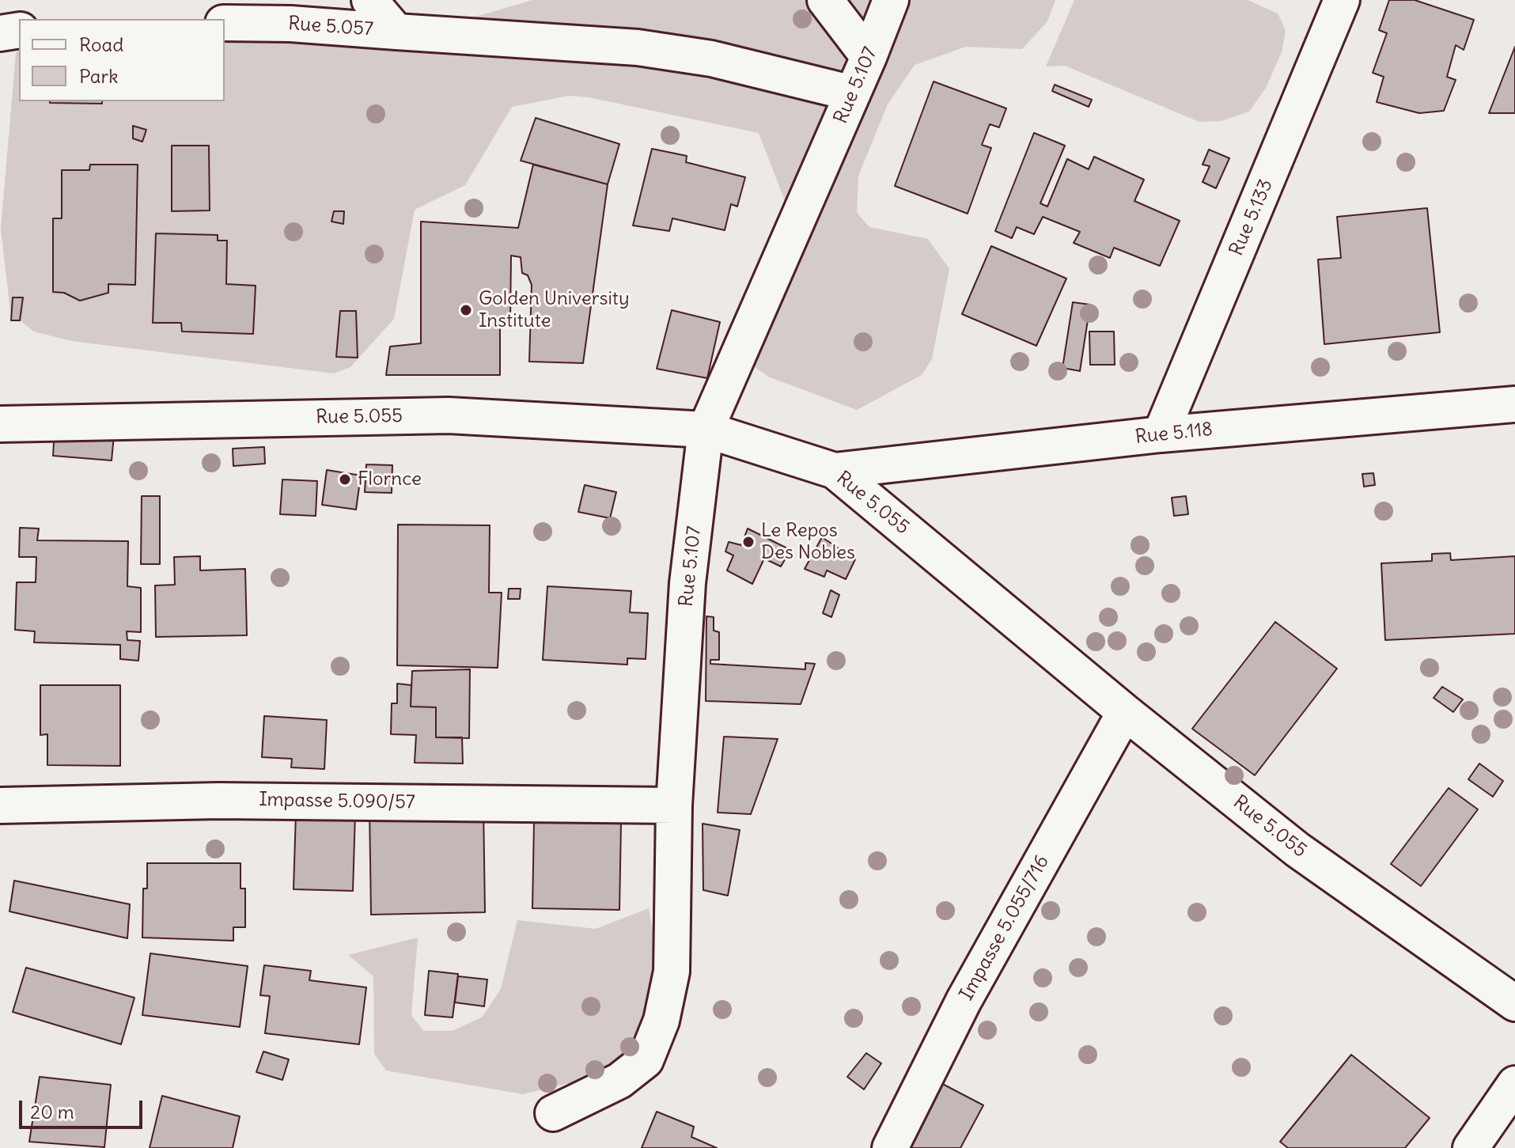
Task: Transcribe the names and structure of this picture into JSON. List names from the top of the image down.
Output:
{
  "streets": {
    "street": [
      "Rue 5.057",
      "Rue 5.107",
      "Rue 5.133",
      "Rue 5.055",
      "Rue 5.118",
      "Impasse 5.090/57",
      "Impasse 5.055/716"
    ]
  },
  "crossings": [
    ["Rue 5.107", "Rue 5.055"],
    ["Rue 5.107", "Impasse 5.090/57"],
    ["Rue 5.133", "Rue 5.118"],
    ["Rue 5.055", "Rue 5.118"],
    ["Rue 5.055", "Impasse 5.055/716"]
  ],
  "places": ["Golden University Institute", "Flornce", "Le Repos Des Nobles"],
  "legend": ["Road", "Park"],
  "scale_bar": "20 m"
}
